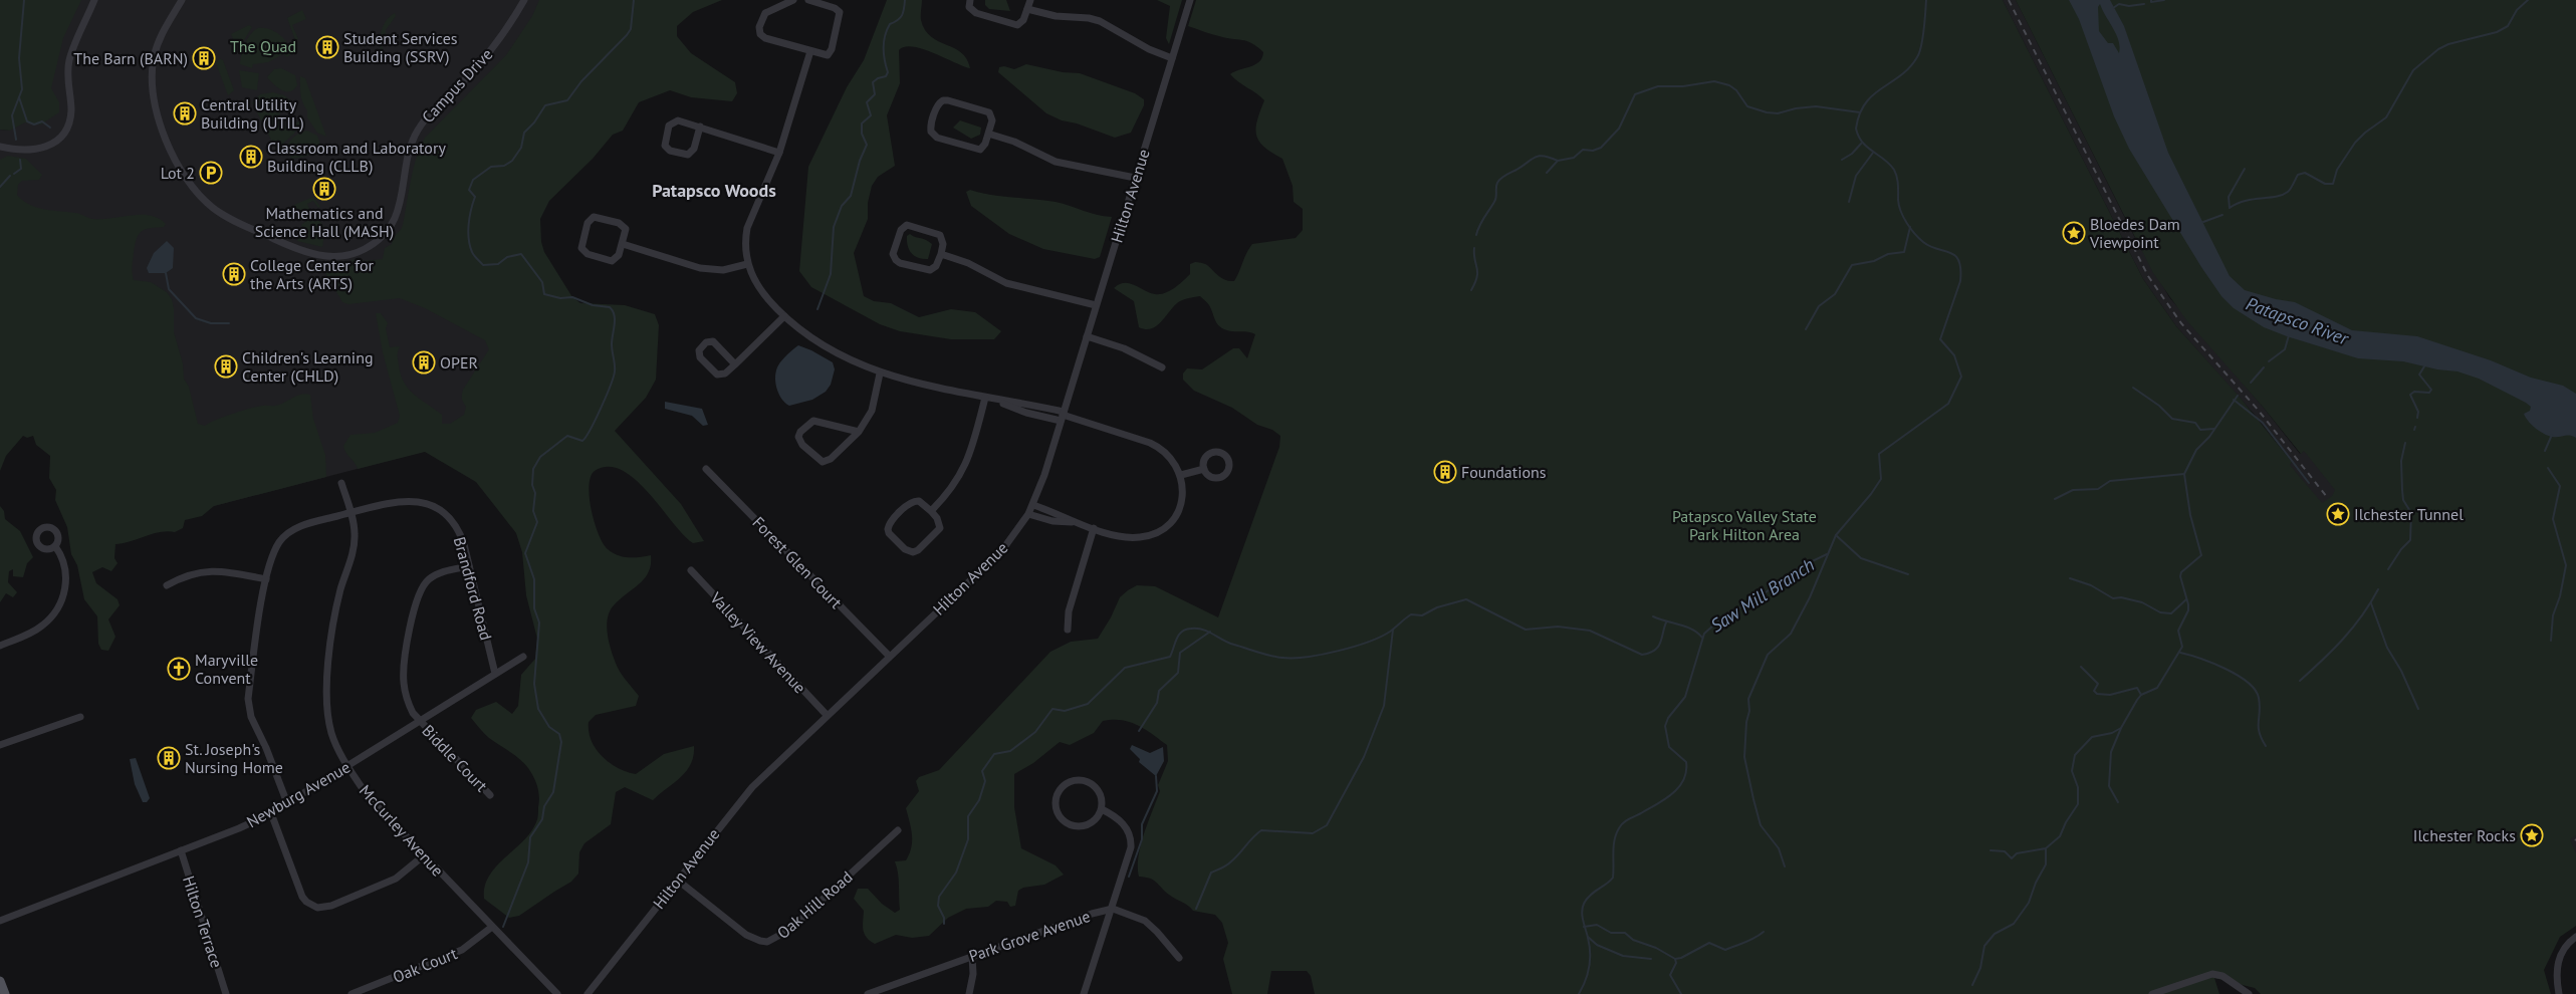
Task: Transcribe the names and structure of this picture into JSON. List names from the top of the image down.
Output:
{
  "streets": {
    "street": [
      "Campus Drive",
      "Hilton Avenue",
      "Forest Glen Court",
      "Brandford Road",
      "Valley View Avenue",
      "Biddle Court",
      "Newburg Avenue",
      "McCurley Avenue",
      "Oak Hill Road",
      "Hilton Terrace",
      "Park Grove Avenue",
      "Oak Court"
    ]
  },
  "crossings": [
    ["Hilton Avenue", "Forest Glen Court"],
    ["Hilton Avenue", "Valley View Avenue"],
    ["Hilton Avenue", "Oak Hill Road"],
    ["Brandford Road", "Biddle Court"],
    ["Brandford Road", "Newburg Avenue"],
    ["Brandford Road", "McCurley Avenue"],
    ["Biddle Court", "Newburg Avenue"],
    ["Newburg Avenue", "McCurley Avenue"],
    ["Newburg Avenue", "Hilton Terrace"],
    ["McCurley Avenue", "Oak Court"]
  ],
  "districts": ["Patapsco Woods"],
  "water": ["Patapsco River", "Saw Mill Branch"],
  "parks": ["The Quad", "Patapsco Valley State Park Hilton Area"],
  "places": {
    "building": [
      "Student Services Building (SSRV)",
      "The Barn (BARN)",
      "Central Utility Building (UTIL)",
      "Classroom and Laboratory Building (CLLB)",
      "Mathematics and Science Hall (MASH)",
      "College Center for the Arts (ARTS)",
      "OPER",
      "Children's Learning Center (CHLD)",
      "Foundations",
      "St. Joseph's Nursing Home"
    ],
    "parking": ["Lot 2"],
    "place": ["Bloedes Dam Viewpoint", "Ilchester Tunnel", "Ilchester Rocks"],
    "church": ["Maryville Convent"]
  }
}
